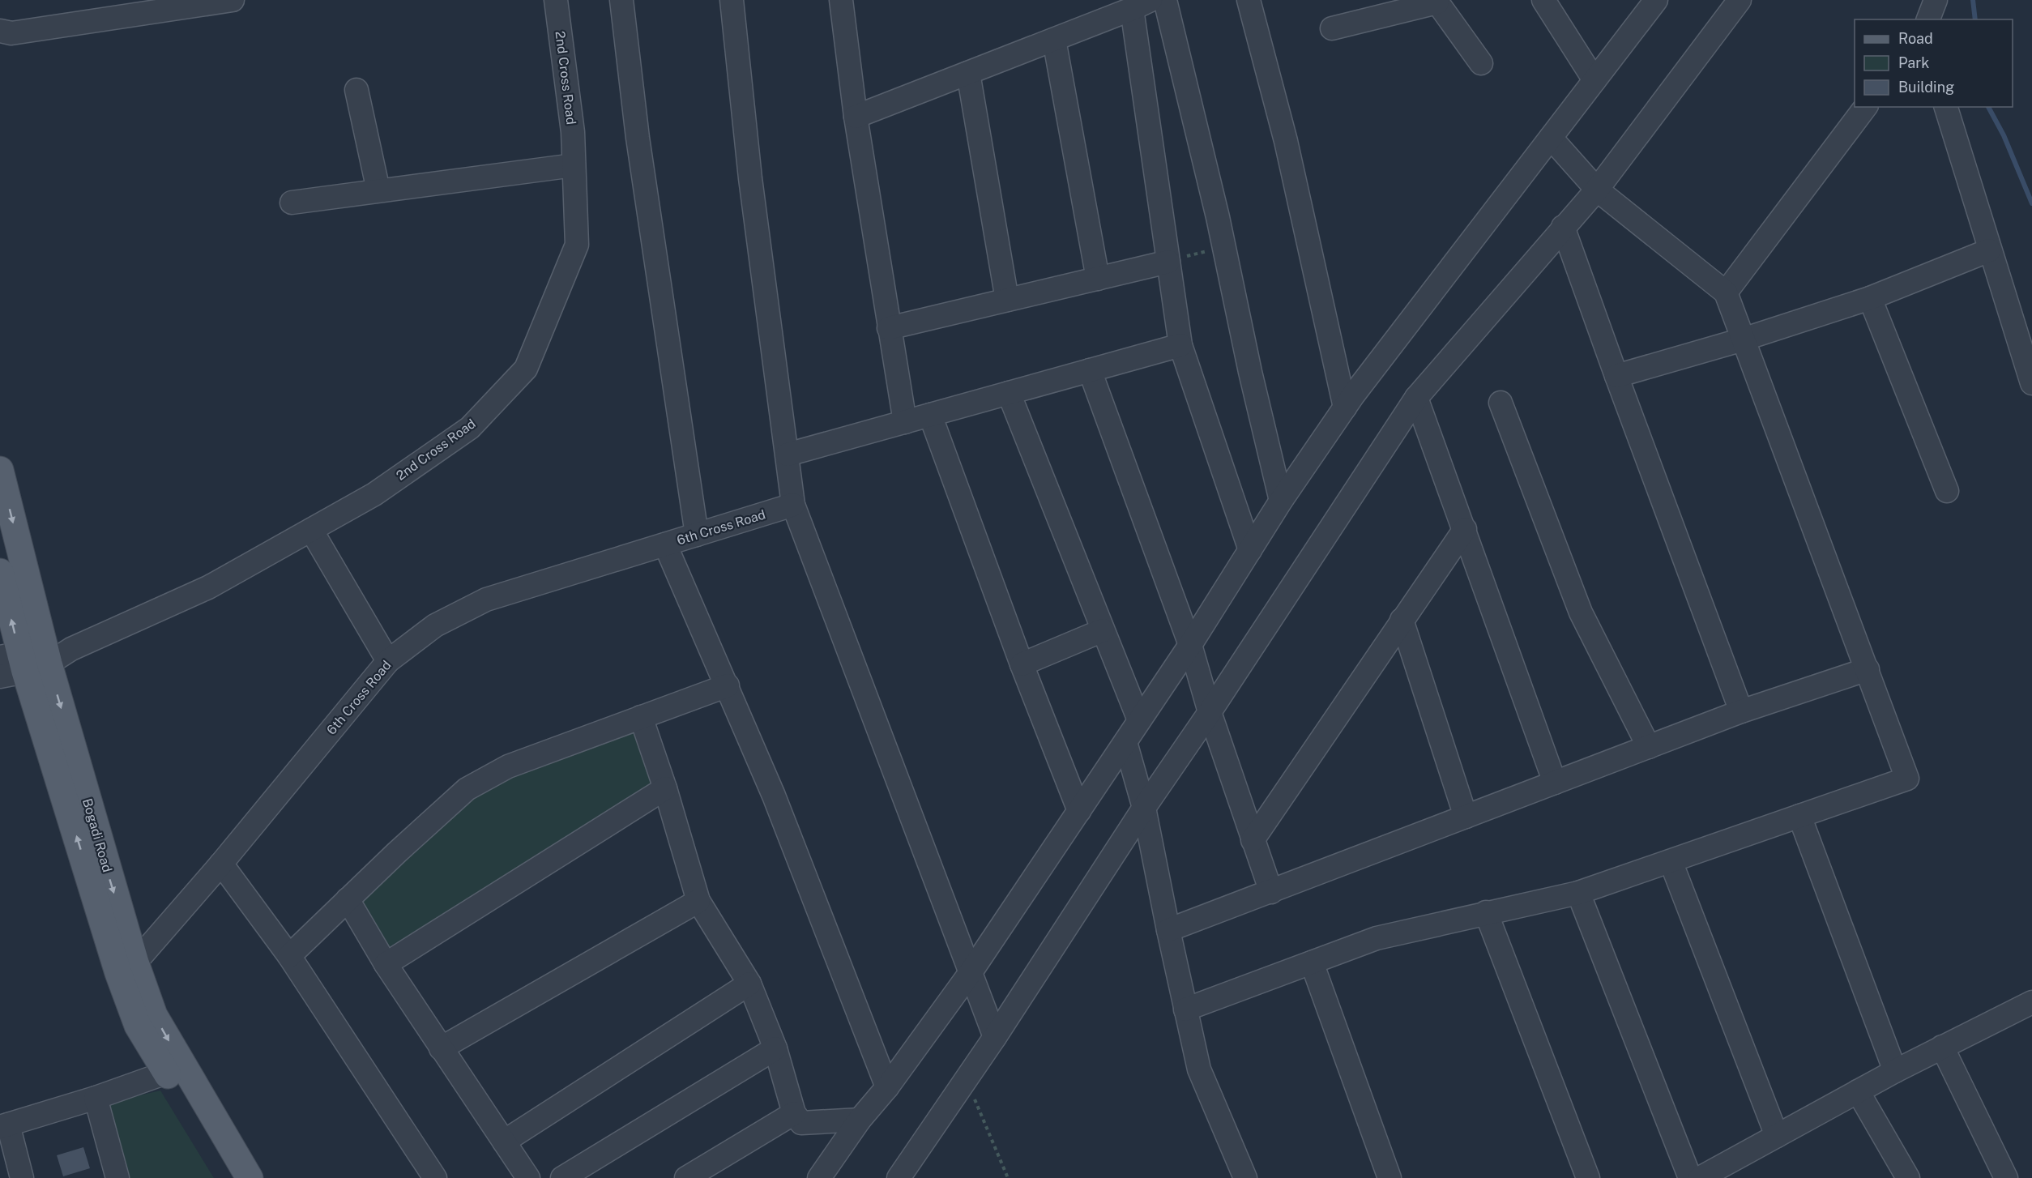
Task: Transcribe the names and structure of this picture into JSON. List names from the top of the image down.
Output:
{
  "streets": {
    "main road": ["Bogadi Road"],
    "street": ["2nd Cross Road", "6th Cross Road"]
  },
  "crossings": [
    ["2nd Cross Road", "Bogadi Road"],
    ["6th Cross Road", "Bogadi Road"]
  ],
  "legend": ["Road", "Park", "Building"]
}
